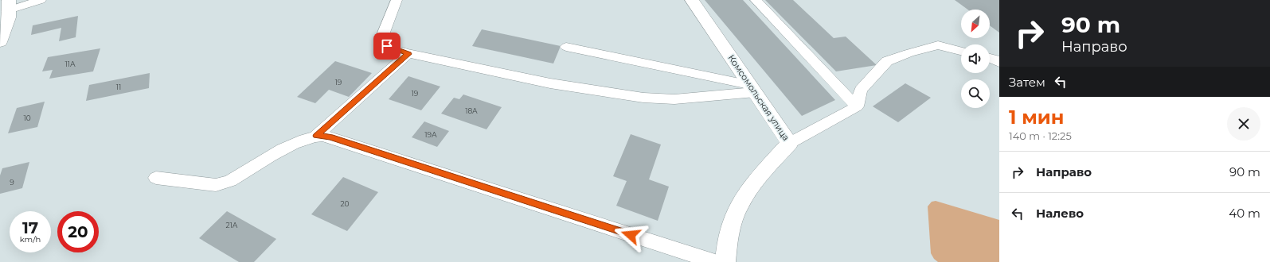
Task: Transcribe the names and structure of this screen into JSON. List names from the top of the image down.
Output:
{
  "streets": {
    "street": ["Комсомольская улица"]
  },
  "house_numbers": [
    "11А",
    "19",
    "11",
    "19",
    "18А",
    "10",
    "19А",
    "9",
    "20",
    "21А"
  ],
  "north": "bottom left",
  "page": {
    "turn": ["90 m", "Направо"],
    "then": "Затем",
    "heading": ["1 мин", "140 m · 12:25"],
    "list": [
      {
        "name": "Направо",
        "value": "90 m"
      },
      {
        "name": "Налево",
        "value": "40 m"
      }
    ],
    "speed": "17 km/h",
    "limit": "20"
  }
}
